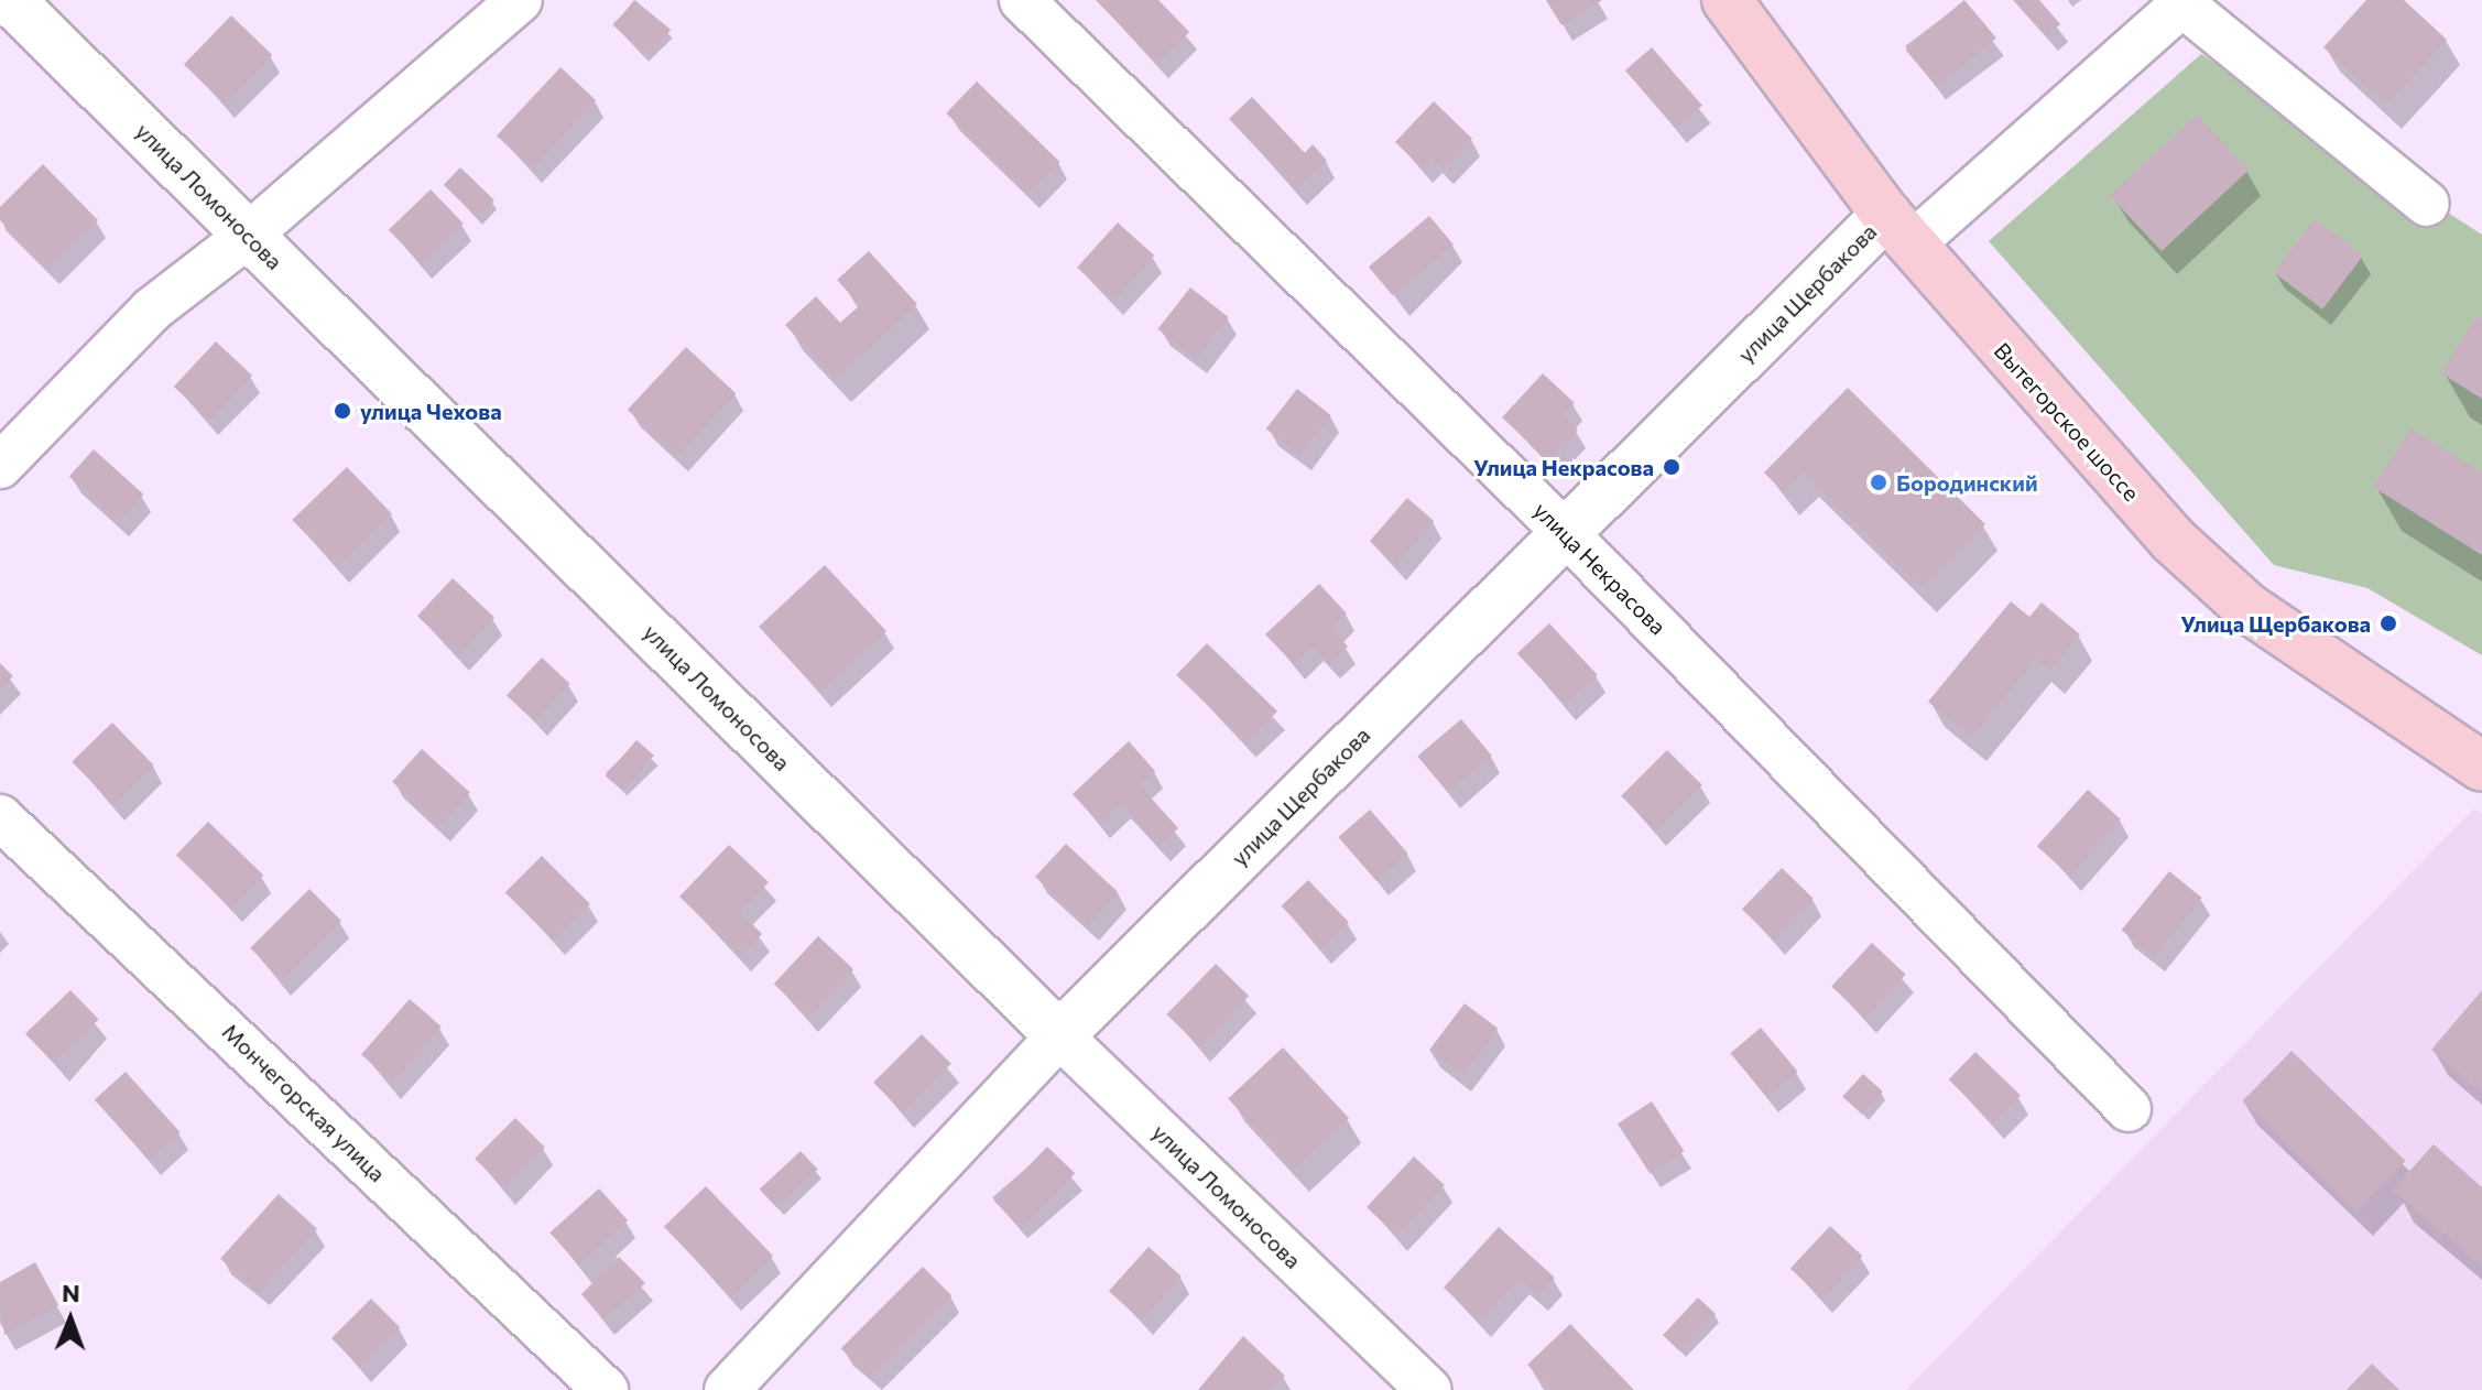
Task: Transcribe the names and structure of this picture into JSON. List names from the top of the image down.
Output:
{
  "streets": {
    "main road": ["Вытегорское шоссе"],
    "street": [
      "улица Ломоносова",
      "улица Щербакова",
      "улица Некрасова",
      "Мончегорская улица"
    ]
  },
  "crossings": [
    ["улица Ломоносова", "улица Щербакова"],
    ["улица Щербакова", "Вытегорское шоссе"],
    ["улица Щербакова", "улица Некрасова"]
  ],
  "places": [
    "улица Чехова",
    "Улица Некрасова",
    "Бородинский",
    "Улица Щербакова"
  ],
  "north": "top"
}
